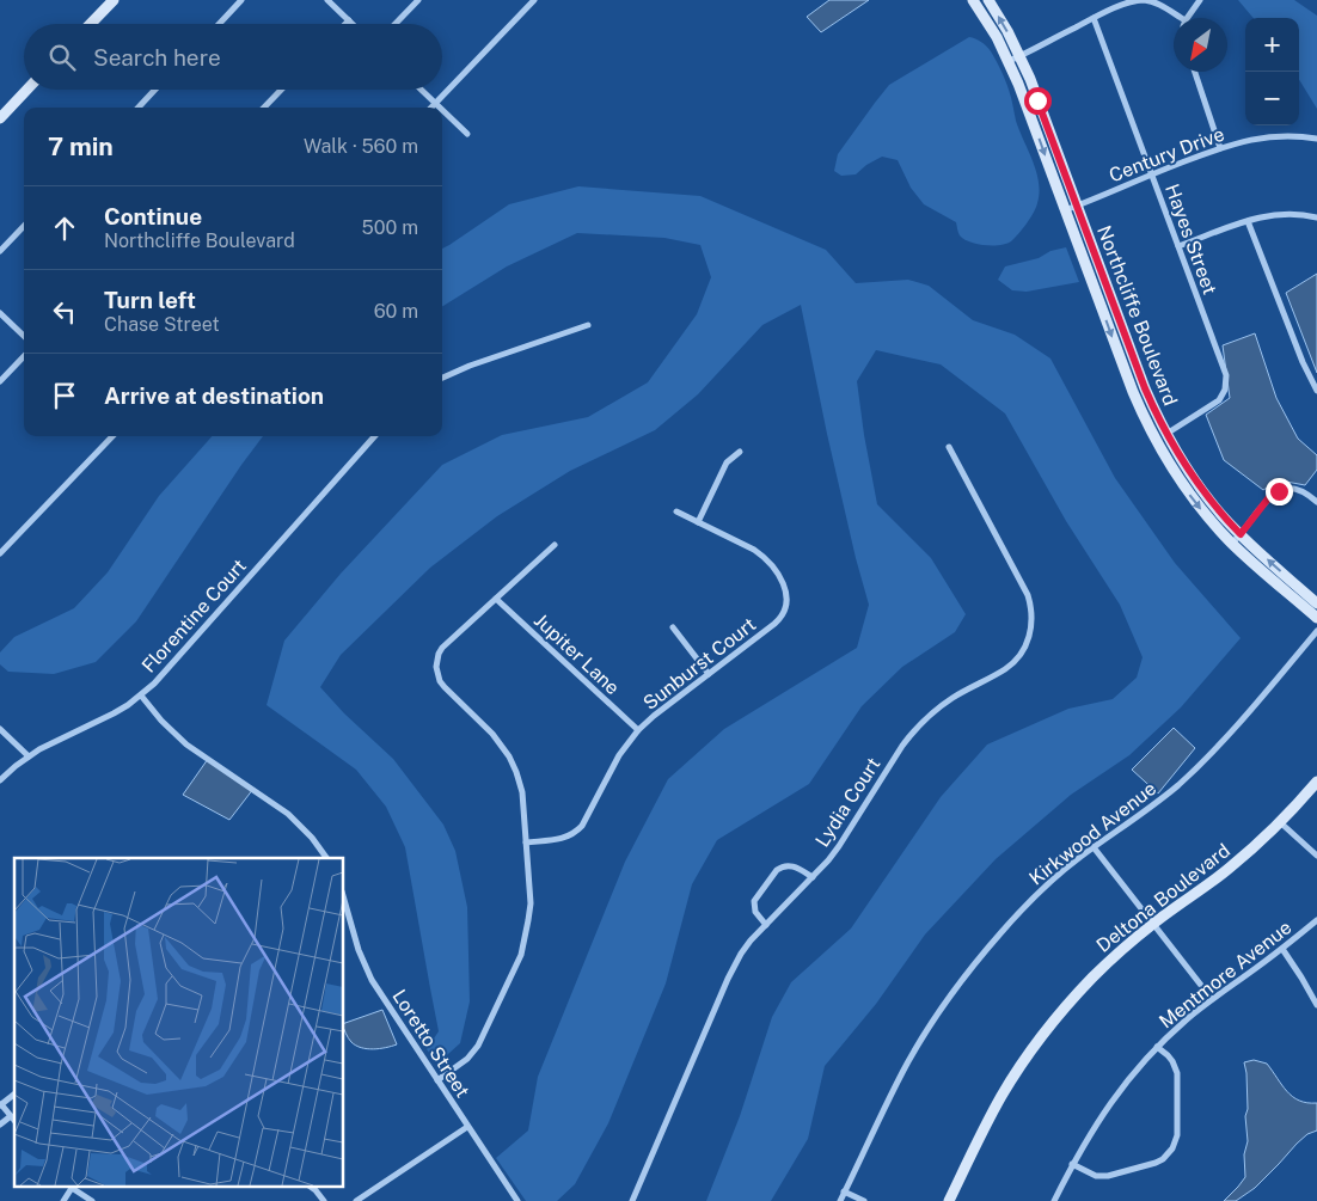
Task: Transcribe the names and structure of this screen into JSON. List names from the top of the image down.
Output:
{
  "streets": {
    "main road": ["Northcliffe Boulevard", "Deltona Boulevard"],
    "street": [
      "Century Drive",
      "Hayes Street",
      "Florentine Court",
      "Jupiter Lane",
      "Sunburst Court",
      "Lydia Court",
      "Kirkwood Avenue",
      "Mentmore Avenue",
      "Loretto Street"
    ]
  },
  "crossings": [
    ["Century Drive", "Hayes Street"],
    ["Century Drive", "Northcliffe Boulevard"],
    ["Hayes Street", "Northcliffe Boulevard"],
    ["Jupiter Lane", "Sunburst Court"]
  ],
  "north": "bottom left",
  "page": {
    "map_buttons": ["+", "−"],
    "search": "Search here",
    "heading": ["7 min", "Walk · 560 m"],
    "list": [
      ["Continue", "Northcliffe Boulevard", "500 m"],
      ["Turn left", "Chase Street", "60 m"],
      "Arrive at destination"
    ]
  }
}
